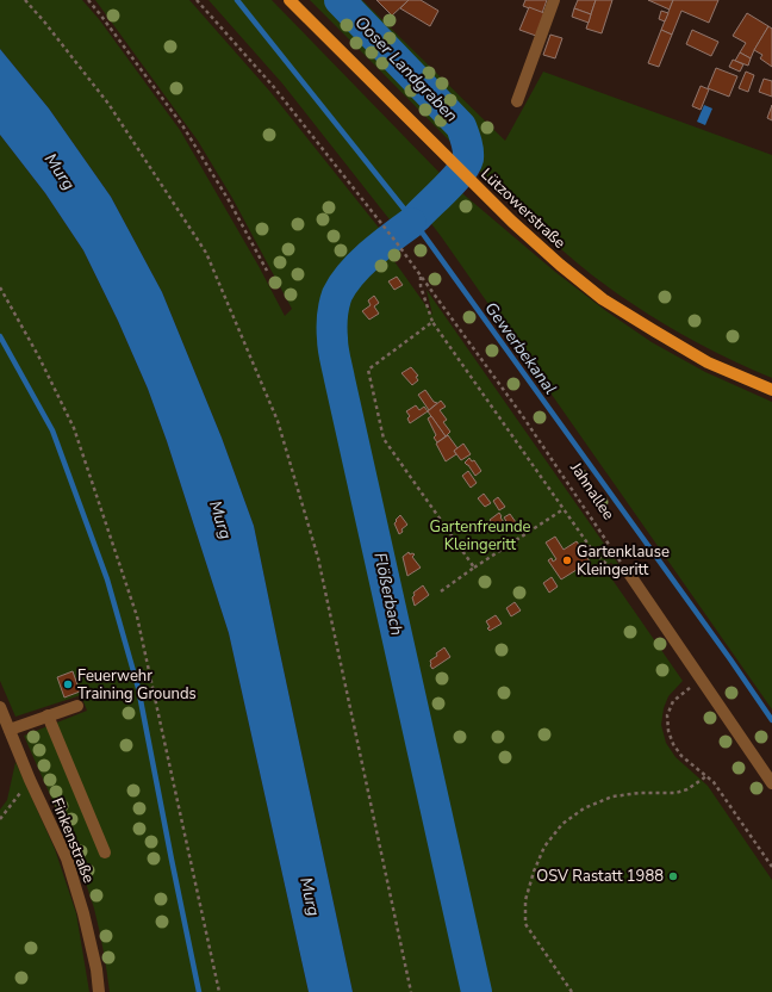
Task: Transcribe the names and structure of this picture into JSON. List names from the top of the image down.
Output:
{
  "streets": {
    "main road": ["Lützowerstraße"],
    "street": ["Finkenstraße"],
    "path": ["Jahnallee"]
  },
  "water": [
    "Ooser Landgraben",
    "Murg",
    "Gewerbekanal",
    "Flößerbach"
  ],
  "parks": ["Gartenfreunde Kleingeritt"],
  "places": ["Gartenklause Kleingeritt", "Feuerwehr Training Grounds", "OSV Rastatt 1988"]
}
